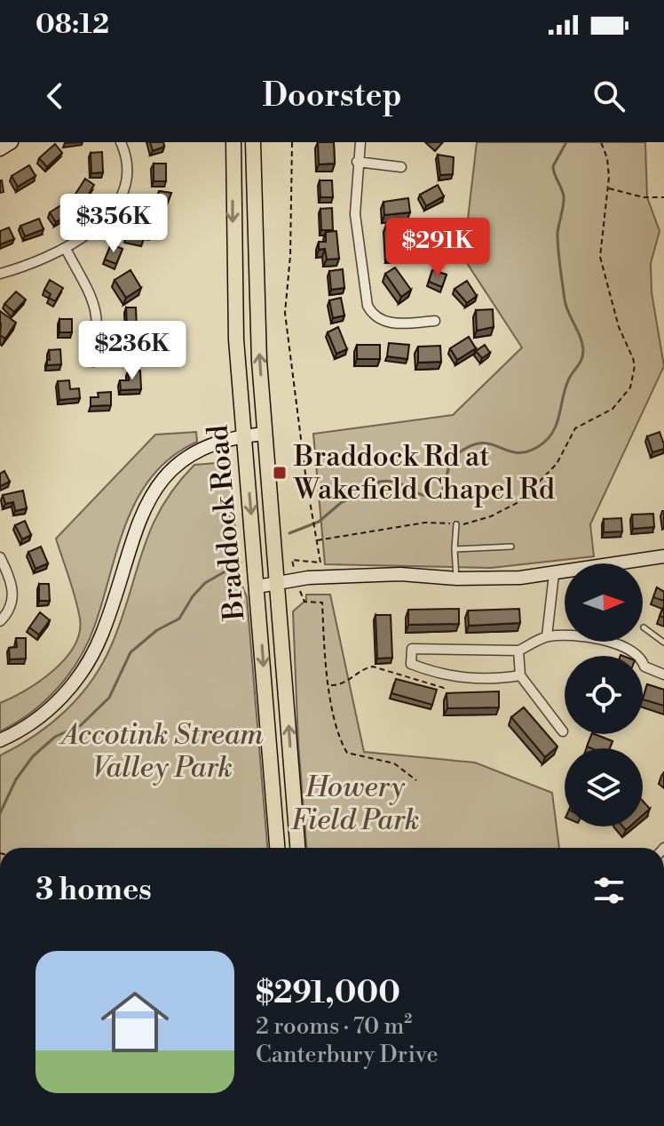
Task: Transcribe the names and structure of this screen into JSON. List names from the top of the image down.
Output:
{
  "streets": {
    "main road": ["Braddock Road"]
  },
  "parks": ["Accotink Stream Valley Park", "Howery Field Park"],
  "places": {
    "transit": ["Braddock Rd at Wakefield Chapel Rd"]
  },
  "north": "right",
  "page": {
    "status": "08:12",
    "header": "Doorstep",
    "price": ["$356K", "$291K", "$236K"],
    "heading": "3 homes",
    "list": [
      {
        "name": "$291,000",
        "note": "2 rooms · 70 m² · Canterbury Drive"
      }
    ]
  }
}
